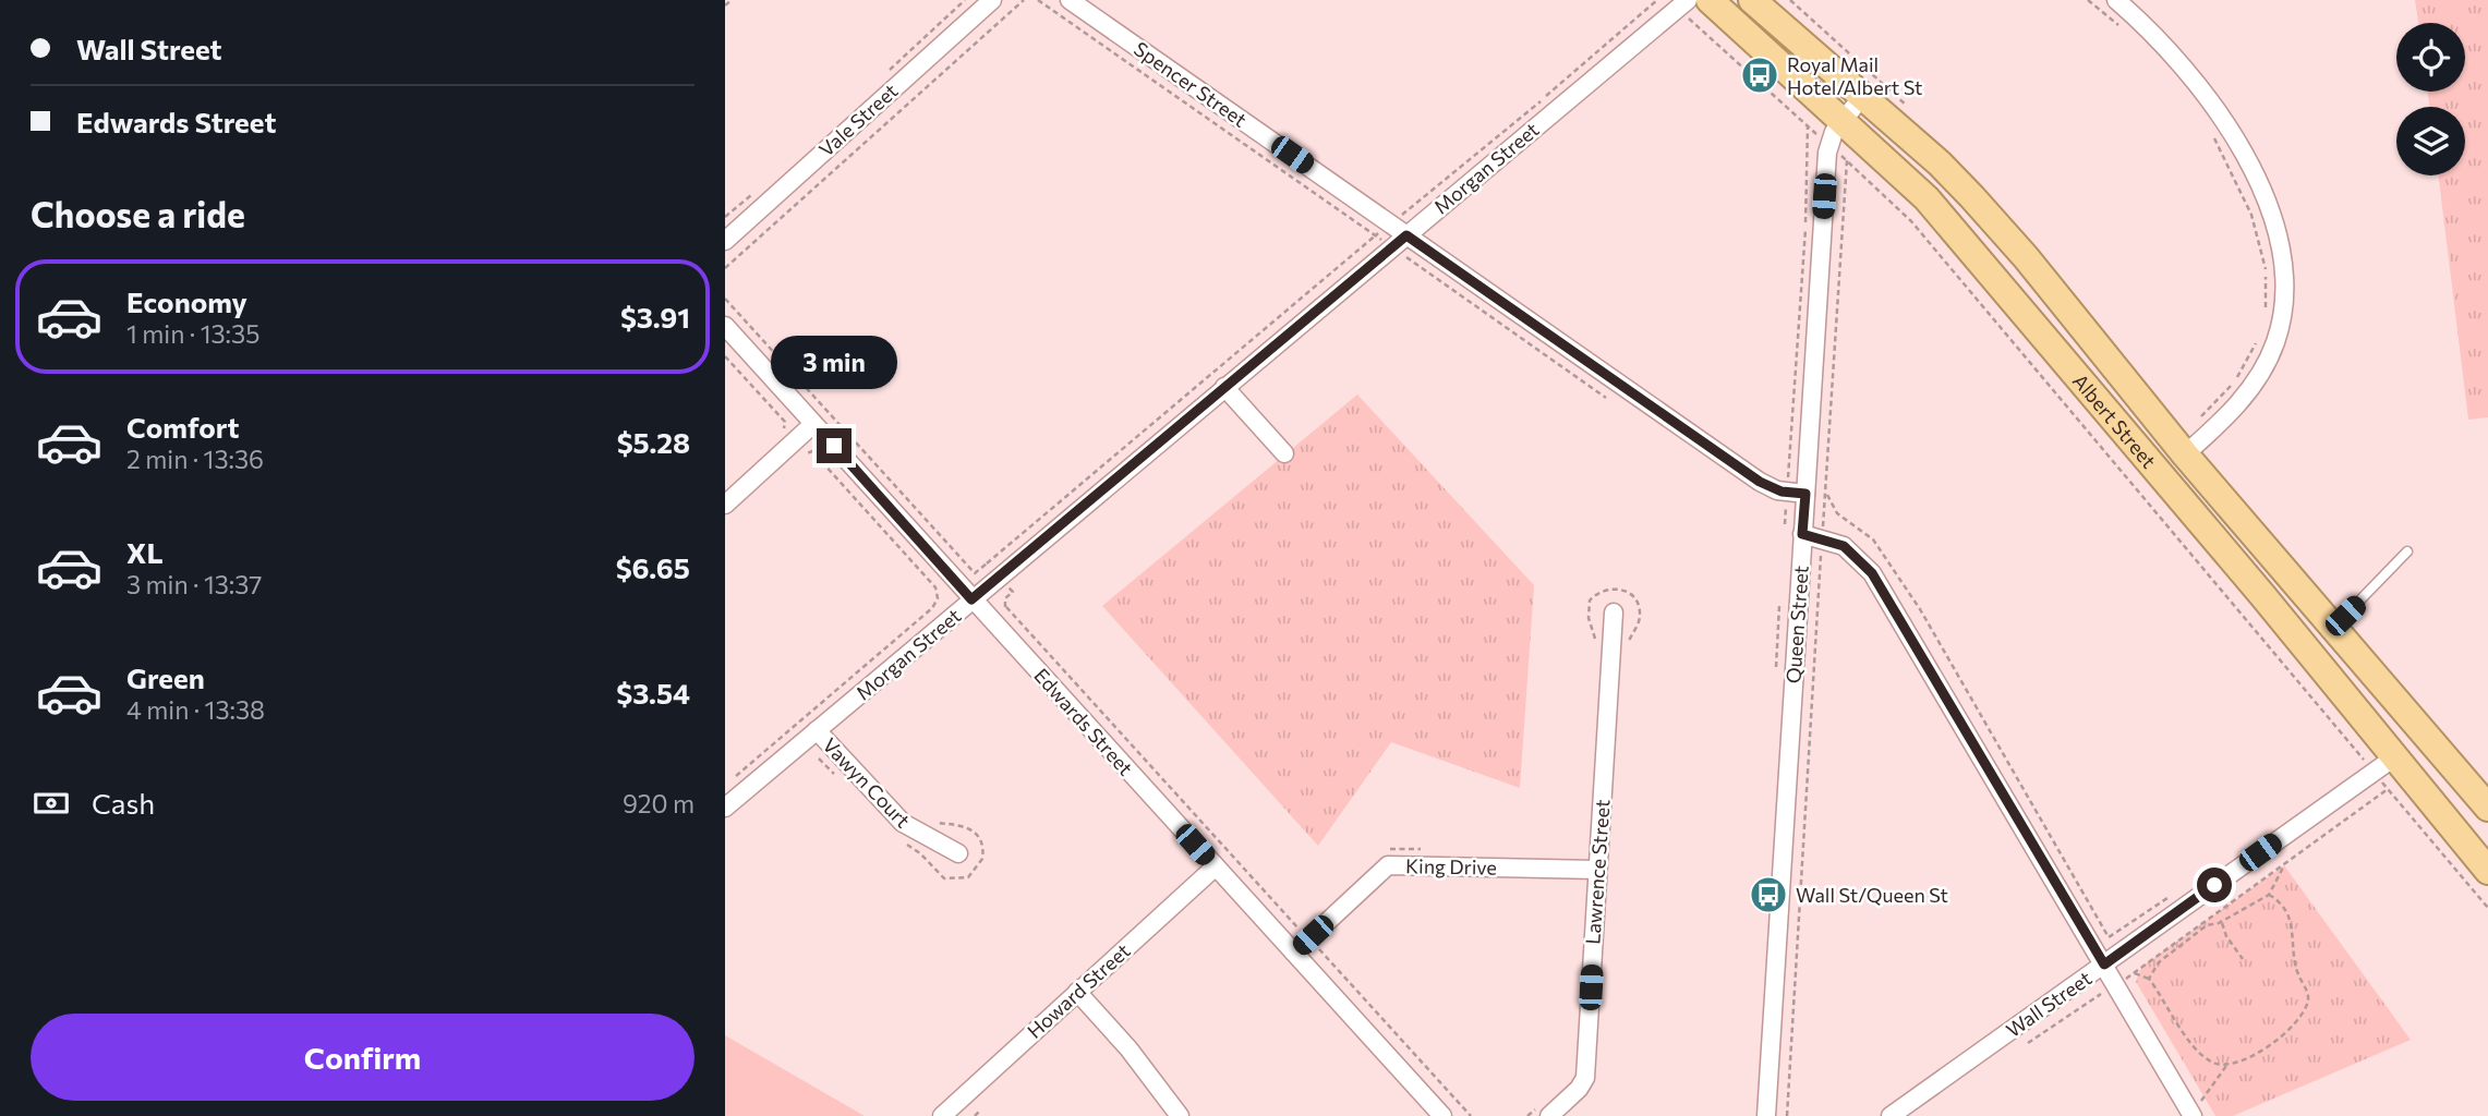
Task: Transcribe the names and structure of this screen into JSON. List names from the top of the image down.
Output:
{
  "streets": {
    "highway": ["Albert Street"],
    "street": [
      "Spencer Street",
      "Vale Street",
      "Morgan Street",
      "Queen Street",
      "Edwards Street",
      "Vawyn Court",
      "King Drive",
      "Lawrence Street",
      "Howard Street",
      "Wall Street"
    ]
  },
  "crossings": [
    ["Spencer Street", "Morgan Street"],
    ["Spencer Street", "Queen Street"],
    ["Morgan Street", "Edwards Street"],
    ["Morgan Street", "Vawyn Court"],
    ["Albert Street", "Queen Street"],
    ["Albert Street", "Wall Street"],
    ["Edwards Street", "King Drive"],
    ["Edwards Street", "Howard Street"],
    ["King Drive", "Lawrence Street"]
  ],
  "places": {
    "bus stop": ["Royal Mail Hotel/Albert St", "Wall St/Queen St"]
  },
  "page": {
    "banner": ["Wall Street", "Edwards Street"],
    "heading": "Choose a ride",
    "list": [
      {
        "name": "Economy",
        "note": "1 min · 13:35",
        "value": "$3.91"
      },
      {
        "name": "Comfort",
        "note": "2 min · 13:36",
        "value": "$5.28"
      },
      {
        "name": "XL",
        "note": "3 min · 13:37",
        "value": "$6.65"
      },
      {
        "name": "Green",
        "note": "4 min · 13:38",
        "value": "$3.54"
      }
    ],
    "bubble": "3 min",
    "pay": ["Cash", "920 m"],
    "buttons": "Confirm"
  }
}
